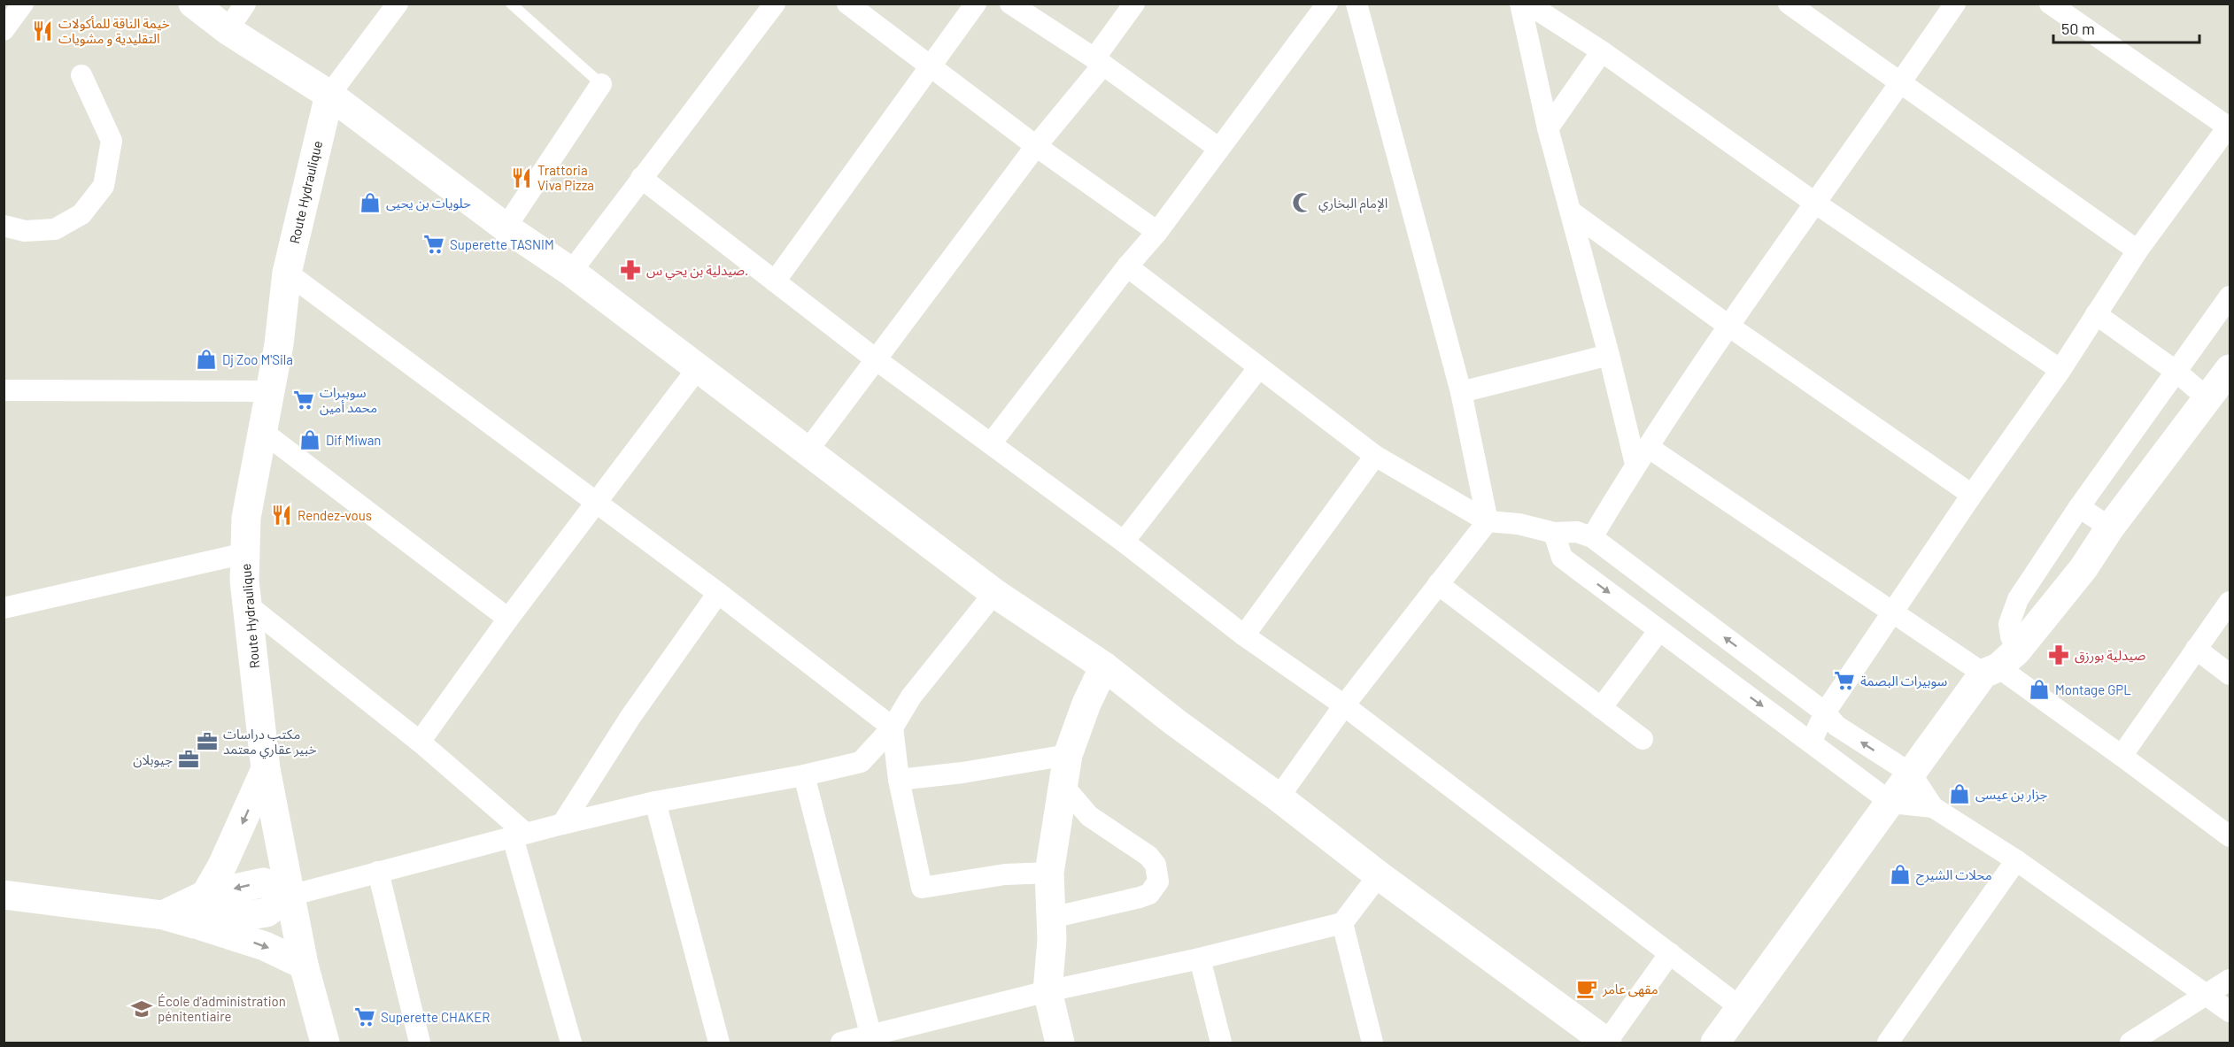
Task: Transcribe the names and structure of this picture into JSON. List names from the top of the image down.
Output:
{
  "streets": {
    "main road": ["Route Hydraulique"]
  },
  "places": {
    "restaurant": ["خيمة الناقة للمأكولات التقليدية و مشويات", "Trattoria Viva Pizza", "Rendez-vous"],
    "shop": [
      "حلويات بن يحيى",
      "Dj Zoo M'Sila",
      "Dif Miwan",
      "Montage GPL",
      "جزار بن عيسى",
      "محلات الشيرح"
    ],
    "mosque": ["الإمام البخاري"],
    "supermarket": [
      "Superette TASNIM",
      "سوبيرات محمد أمين",
      "سوبيرات البصمة",
      "Superette CHAKER"
    ],
    "pharmacy": ["صيدلية بن يحي س.", "صيدلية بورزق"],
    "office": ["مكتب دراسات خبير عقاري معتمد", "جيوبلان"],
    "cafe": ["مقهى عامر"],
    "school or university": ["École d'administration pénitentiaire"]
  },
  "scale_bar": "50 m"
}
